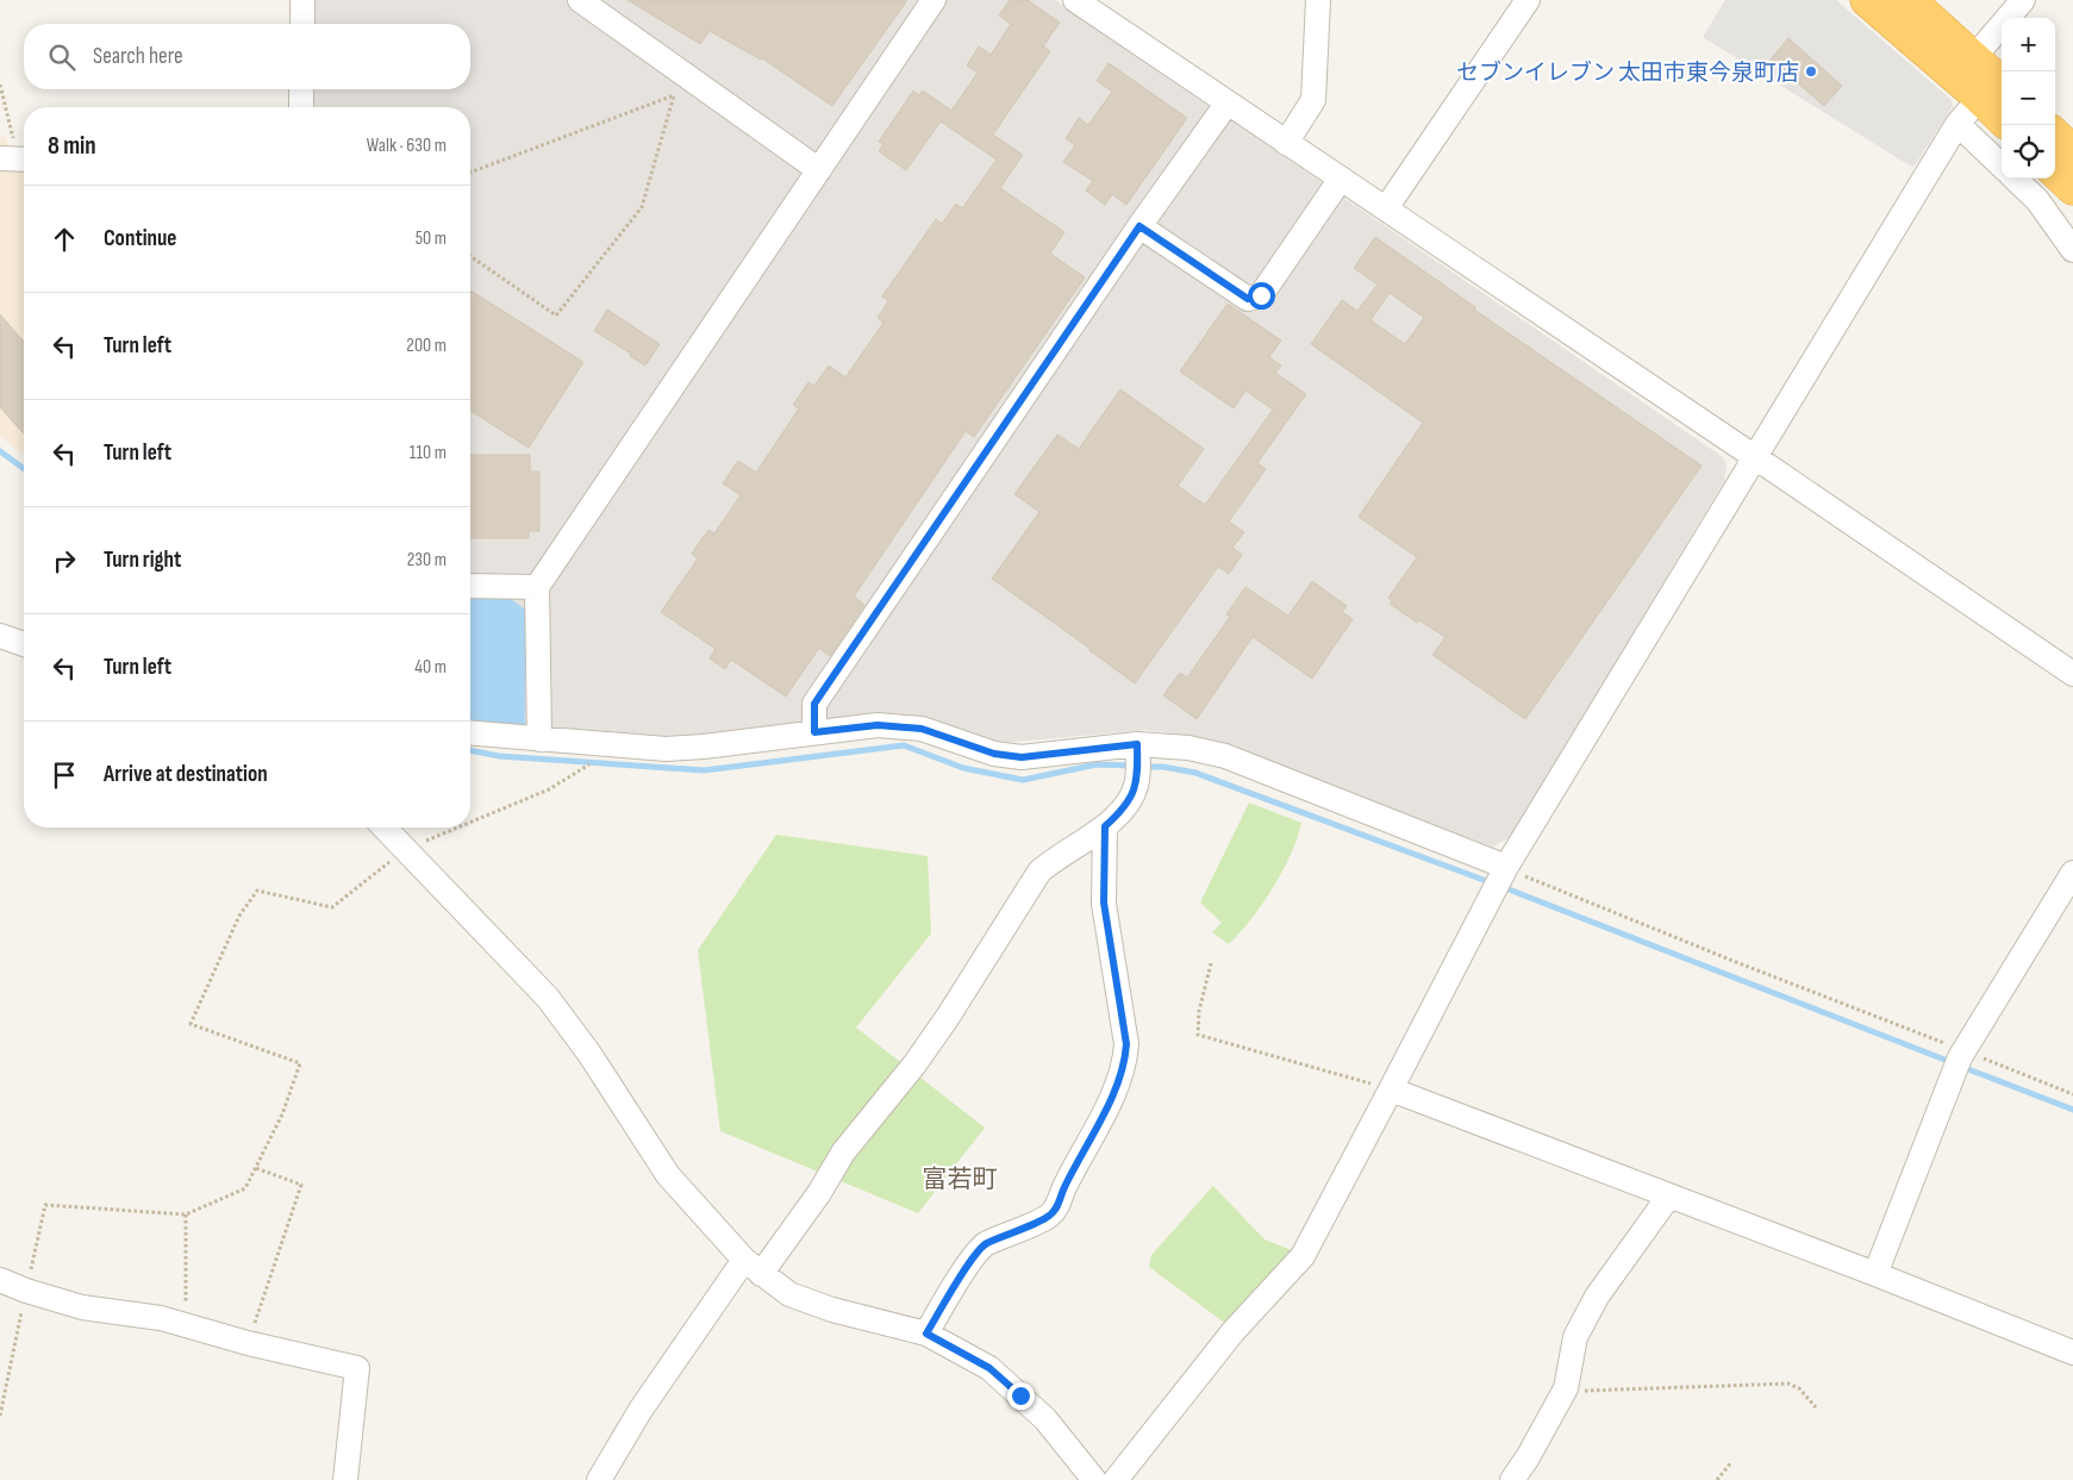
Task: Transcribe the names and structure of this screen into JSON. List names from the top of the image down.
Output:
{
  "districts": ["富若町"],
  "places": ["セブンイレブン 太田市東今泉町店"],
  "page": {
    "map_buttons": ["+", "−"],
    "search": "Search here",
    "heading": ["8 min", "Walk · 630 m"],
    "list": [
      ["Continue", "50 m"],
      ["Turn left", "200 m"],
      ["Turn left", "110 m"],
      ["Turn right", "230 m"],
      ["Turn left", "40 m"],
      "Arrive at destination"
    ]
  }
}
